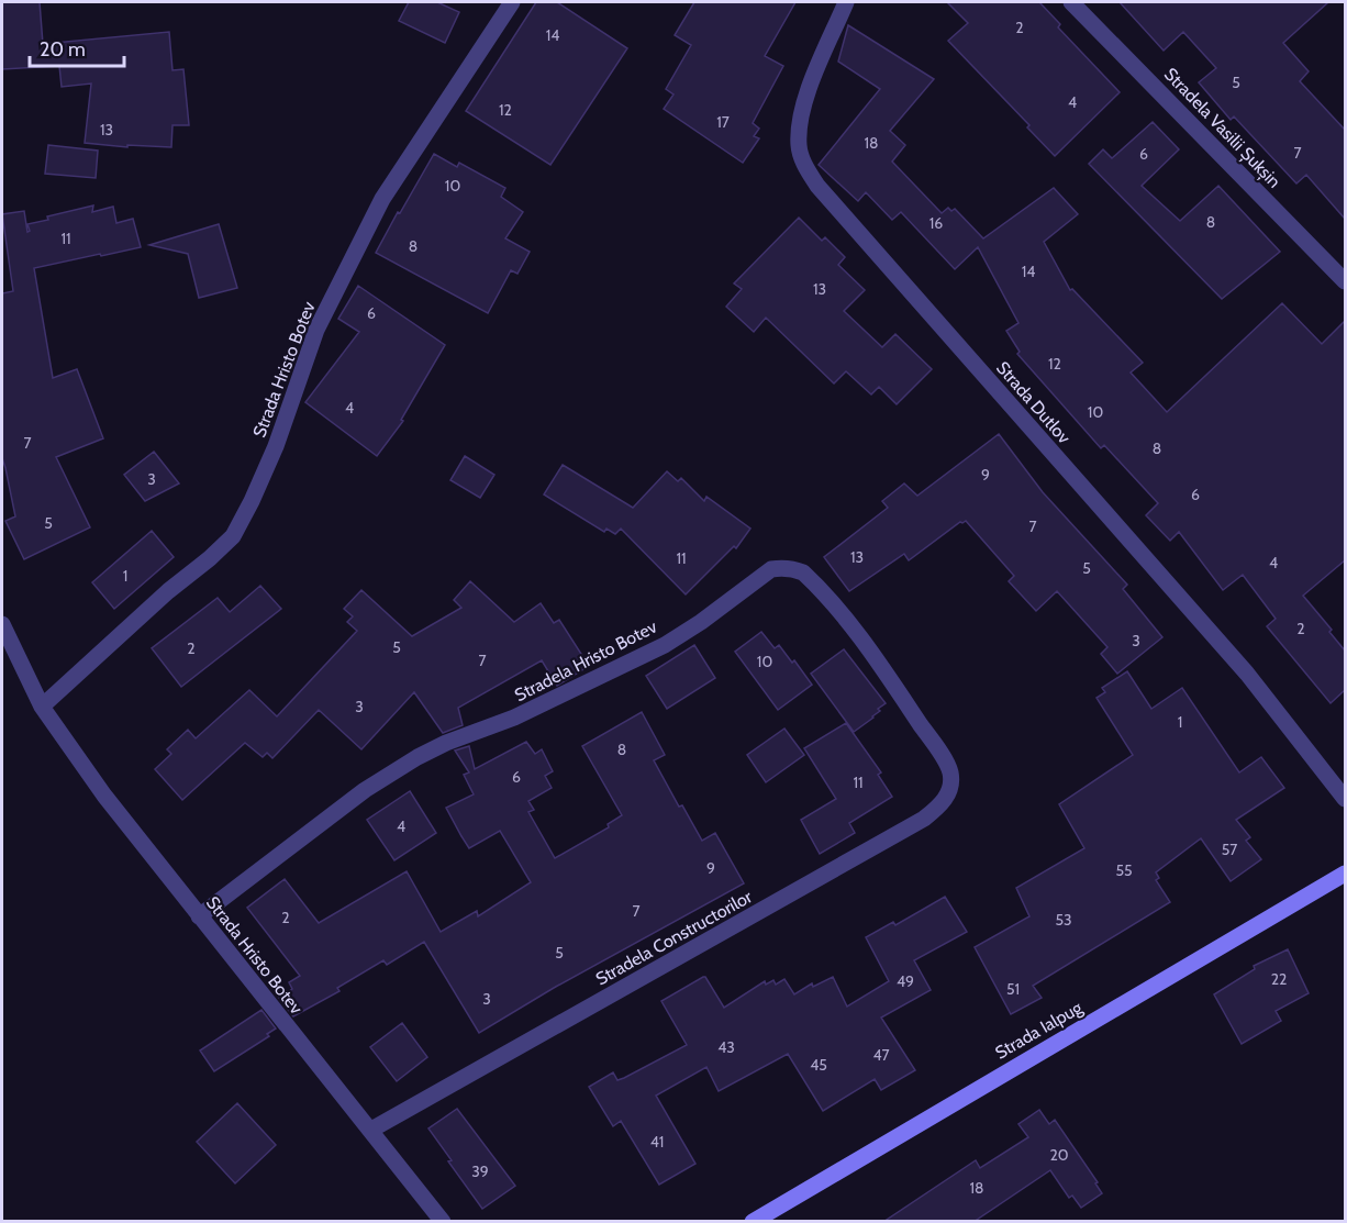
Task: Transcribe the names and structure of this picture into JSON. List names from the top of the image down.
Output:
{
  "streets": {
    "street": [
      "Stradela Vasilii Șukșin",
      "Strada Hristo Botev",
      "Strada Dutlov",
      "Stradela Hristo Botev",
      "Stradela Constructorilor",
      "Strada Ialpug"
    ]
  },
  "crossings": [
    ["Strada Hristo Botev", "Stradela Hristo Botev"],
    ["Strada Hristo Botev", "Stradela Constructorilor"],
    ["Stradela Hristo Botev", "Stradela Constructorilor"]
  ],
  "house_numbers": [
    "2",
    "14",
    "5",
    "4",
    "12",
    "17",
    "13",
    "18",
    "7",
    "6",
    "10",
    "8",
    "16",
    "11",
    "8",
    "14",
    "13",
    "6",
    "12",
    "4",
    "10",
    "7",
    "8",
    "9",
    "3",
    "6",
    "5",
    "7",
    "13",
    "11",
    "4",
    "5",
    "1",
    "2",
    "3",
    "5",
    "2",
    "7",
    "10",
    "3",
    "1",
    "8",
    "6",
    "11",
    "4",
    "57",
    "9",
    "55",
    "7",
    "2",
    "53",
    "5",
    "22",
    "49",
    "51",
    "3",
    "43",
    "47",
    "45",
    "41",
    "20",
    "39",
    "18"
  ],
  "scale_bar": "20 m"
}
